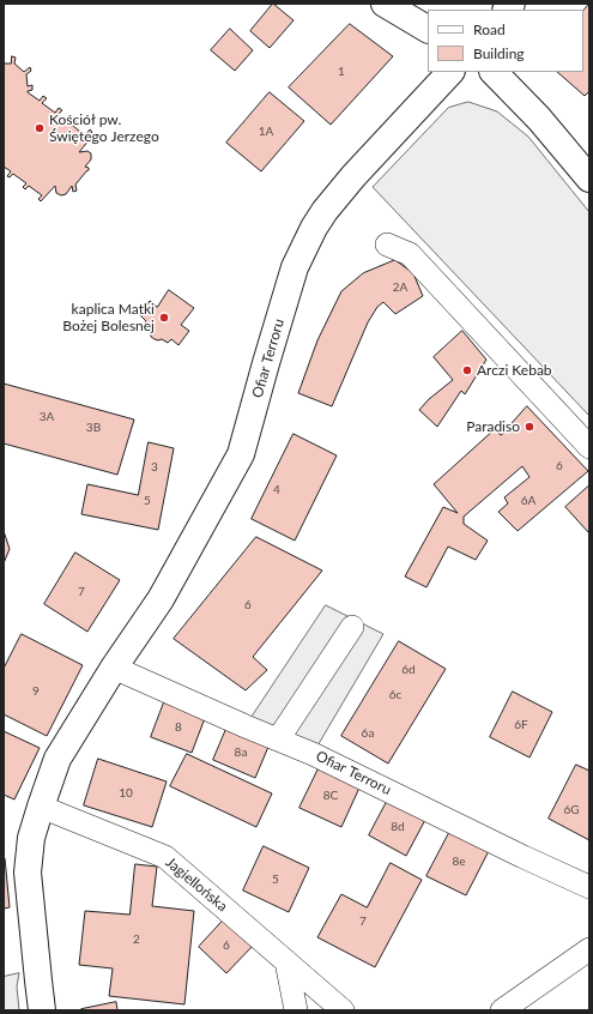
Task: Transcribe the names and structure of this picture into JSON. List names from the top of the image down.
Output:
{
  "streets": {
    "street": ["Ofiar Terroru", "Jagiellońska"]
  },
  "crossings": [
    ["Ofiar Terroru", "Jagiellońska"]
  ],
  "places": [
    "Kościół pw. Świętego Jerzego",
    "kaplica Matki Bożej Bolesnej",
    "Arczi Kebab",
    "Paradiso"
  ],
  "house_numbers": [
    "1",
    "1A",
    "2A",
    "3A",
    "3B",
    "6",
    "3",
    "4",
    "5",
    "6A",
    "7",
    "6",
    "6d",
    "9",
    "6c",
    "6F",
    "8",
    "6a",
    "8a",
    "10",
    "8C",
    "6G",
    "8d",
    "8e",
    "5",
    "7",
    "2",
    "6"
  ],
  "legend": ["Road", "Building"]
}
